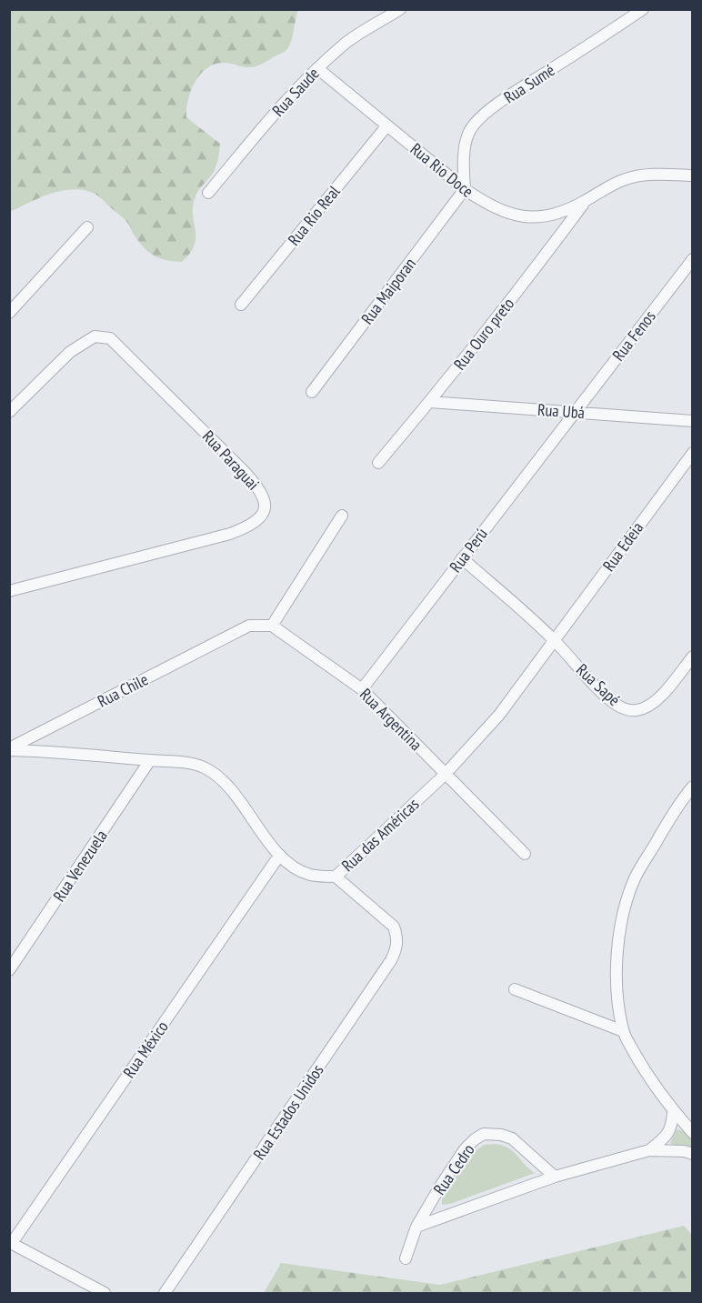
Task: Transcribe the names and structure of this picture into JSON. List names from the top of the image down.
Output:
{
  "streets": {
    "street": [
      "Rua Sumé",
      "Rua Saude",
      "Rua Rio Doce",
      "Rua Rio Real",
      "Rua Maiporan",
      "Rua Ouro preto",
      "Rua Fenos",
      "Rua Ubá",
      "Rua Paraguai",
      "Rua Edeia",
      "Rua Perú",
      "Rua Sapé",
      "Rua Chile",
      "Rua Argentina",
      "Rua das Américas",
      "Rua Venezuela",
      "Rua México",
      "Rua Estados Unidos",
      "Rua Cedro"
    ]
  },
  "crossings": [
    ["Rua Sumé", "Rua Rio Doce"],
    ["Rua Sumé", "Rua Maiporan"],
    ["Rua Saude", "Rua Rio Doce"],
    ["Rua Rio Doce", "Rua Rio Real"],
    ["Rua Rio Doce", "Rua Maiporan"],
    ["Rua Rio Doce", "Rua Ouro preto"],
    ["Rua Ouro preto", "Rua Ubá"],
    ["Rua Fenos", "Rua Ubá"],
    ["Rua Fenos", "Rua Perú"],
    ["Rua Ubá", "Rua Perú"],
    ["Rua Edeia", "Rua Sapé"],
    ["Rua Edeia", "Rua das Américas"],
    ["Rua Perú", "Rua Sapé"],
    ["Rua Perú", "Rua Argentina"],
    ["Rua Sapé", "Rua das Américas"],
    ["Rua Chile", "Rua Argentina"],
    ["Rua Chile", "Rua das Américas"],
    ["Rua Argentina", "Rua das Américas"],
    ["Rua das Américas", "Rua Venezuela"],
    ["Rua das Américas", "Rua México"],
    ["Rua das Américas", "Rua Estados Unidos"]
  ]
}
